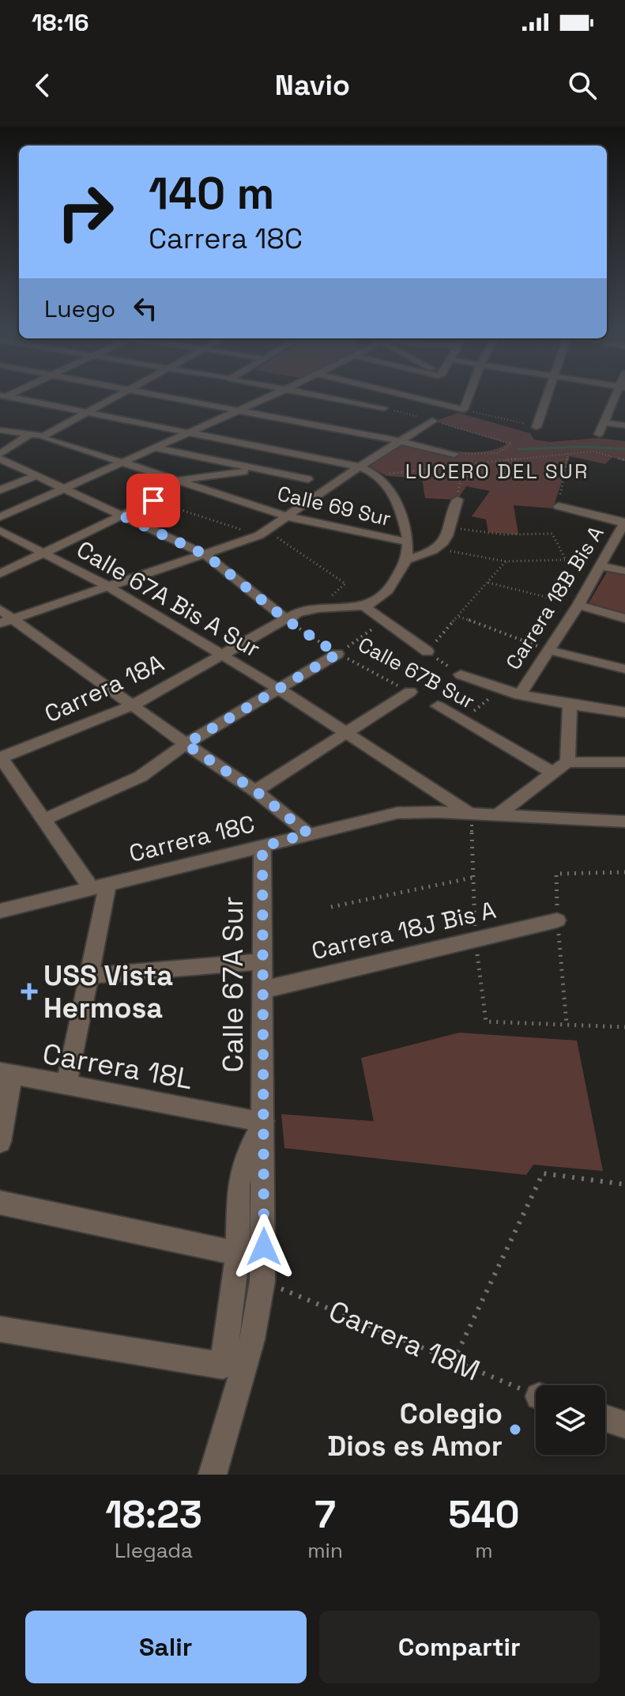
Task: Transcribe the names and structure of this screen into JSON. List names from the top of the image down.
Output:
{
  "streets": {
    "street": [
      "Calle 69 Sur",
      "Carrera 18B Bis A",
      "Calle 67A Bis A Sur",
      "Calle 67B Sur",
      "Carrera 18A",
      "Carrera 18C",
      "Carrera 18J Bis A",
      "Calle 67A Sur",
      "Carrera 18L"
    ],
    "path": ["Carrera 18M"]
  },
  "crossings": [
    ["Carrera 18B Bis A", "Calle 67B Sur"],
    ["Calle 67A Bis A Sur", "Carrera 18A"],
    ["Calle 67A Bis A Sur", "Carrera 18C"],
    ["Calle 67B Sur", "Carrera 18A"],
    ["Carrera 18C", "Calle 67A Sur"],
    ["Carrera 18J Bis A", "Calle 67A Sur"],
    ["Calle 67A Sur", "Carrera 18L"],
    ["Calle 67A Sur", "Carrera 18M"]
  ],
  "districts": ["LUCERO DEL SUR"],
  "places": {
    "health": ["USS Vista Hermosa"],
    "other": ["Colegio Dios es Amor"]
  },
  "page": {
    "status": "18:16",
    "header": "Navio",
    "turn": ["140 m", "Carrera 18C"],
    "then": "Luego",
    "eta": [
      "18:23",
      "Llegada",
      "7",
      "min",
      "540",
      "m"
    ],
    "buttons": ["Salir", "Compartir"]
  }
}
